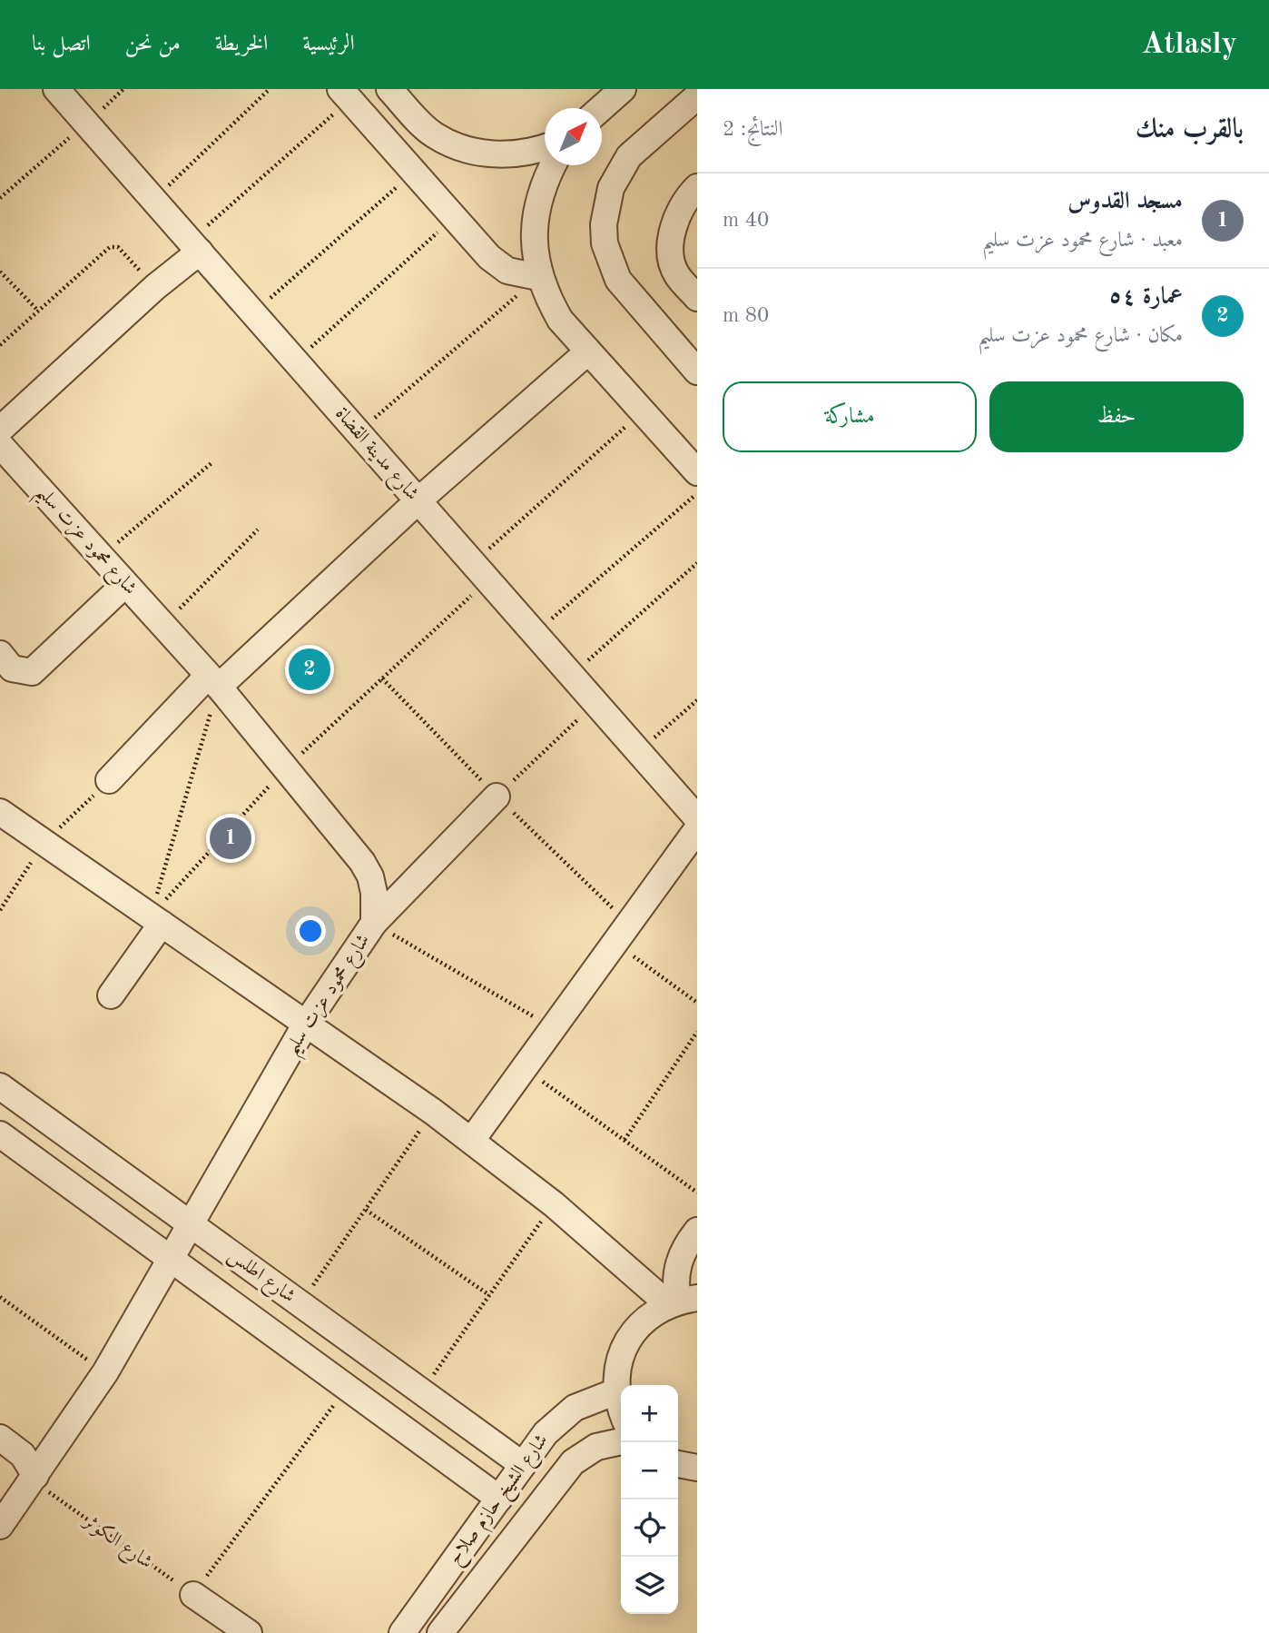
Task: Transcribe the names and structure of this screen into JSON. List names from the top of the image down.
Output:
{
  "streets": {
    "street": [
      "شارع مدينة القضاة",
      "شارع محمود عزت سليم",
      "شارع اطلس",
      "شارع الشيخ حازم صلاح"
    ],
    "path": ["شارع الكوثر"]
  },
  "crossings": [
    ["شارع محمود عزت سليم", "شارع اطلس"],
    ["شارع محمود عزت سليم", "شارع الكوثر"],
    ["شارع اطلس", "شارع الشيخ حازم صلاح"]
  ],
  "north": "top right",
  "page": {
    "header": "Atlasly",
    "nav": [
      "الرئيسية",
      "الخريطة",
      "من نحن",
      "اتصل بنا"
    ],
    "heading": ["بالقرب منك", "النتائج: 2"],
    "list": [
      {
        "mark": "1",
        "name": "مسجد القدوس",
        "note": "معبد · شارع محمود عزت سليم",
        "value": "40 m"
      },
      {
        "mark": "2",
        "name": "عمارة ٥٤",
        "note": "مكان · شارع محمود عزت سليم",
        "value": "80 m"
      }
    ],
    "buttons": ["حفظ", "مشاركة"],
    "pins": ["2", "1"],
    "map_buttons": ["+", "−"]
  }
}
